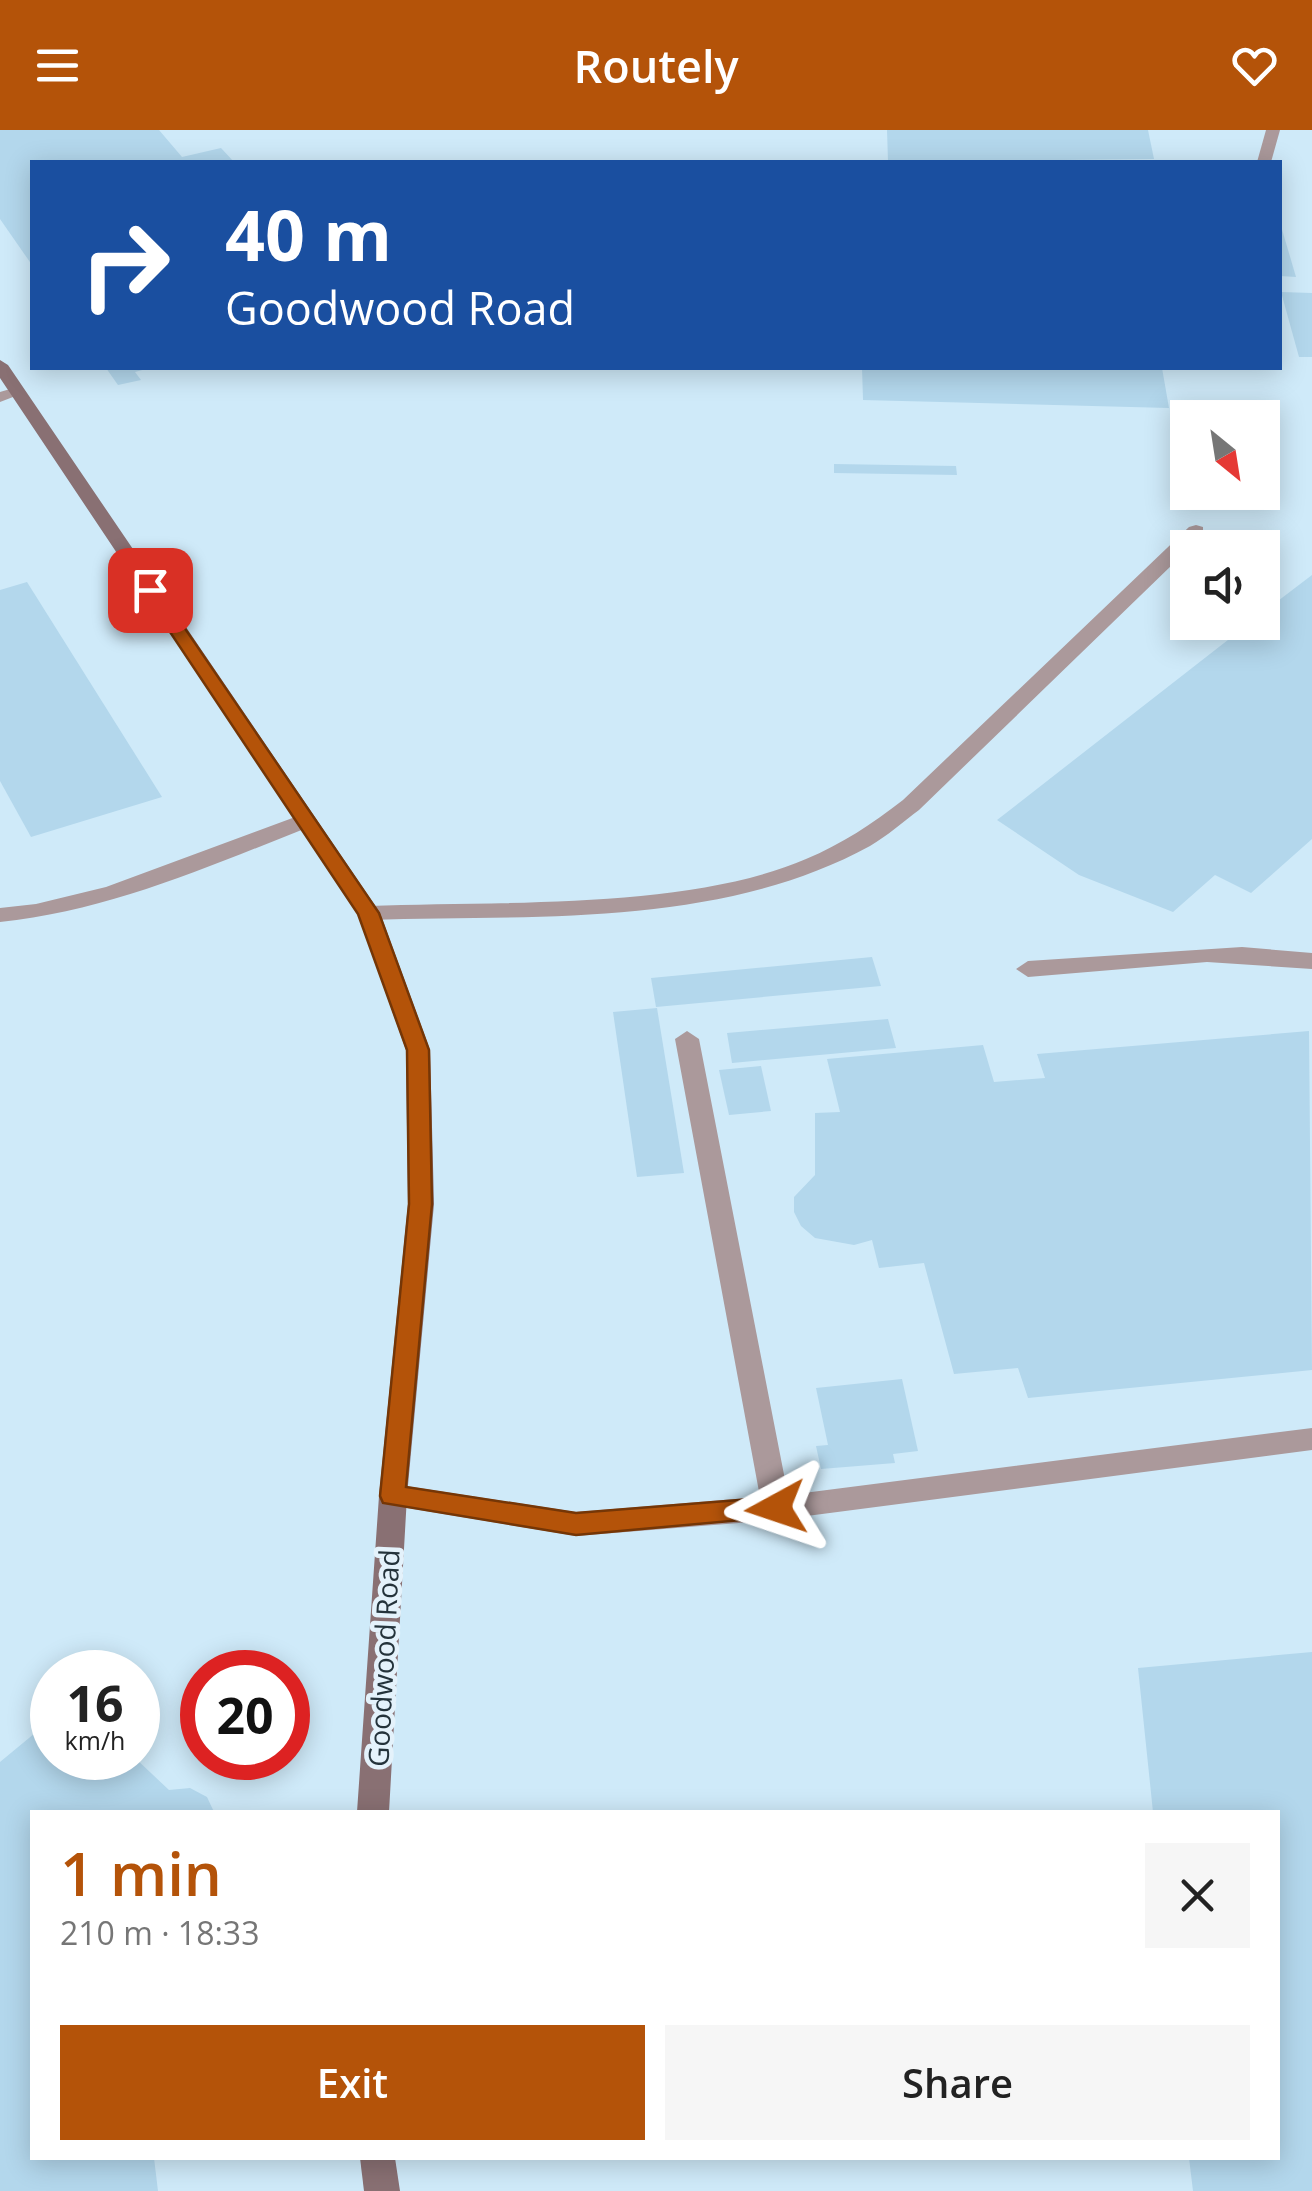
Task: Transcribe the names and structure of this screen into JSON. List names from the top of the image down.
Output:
{
  "streets": {
    "street": ["Goodwood Road"]
  },
  "north": "bottom right",
  "page": {
    "header": "Routely",
    "turn": ["40 m", "Goodwood Road"],
    "speed": "16 km/h",
    "limit": "20",
    "heading": ["1 min", "210 m · 18:33"],
    "buttons": ["Exit", "Share"]
  }
}
